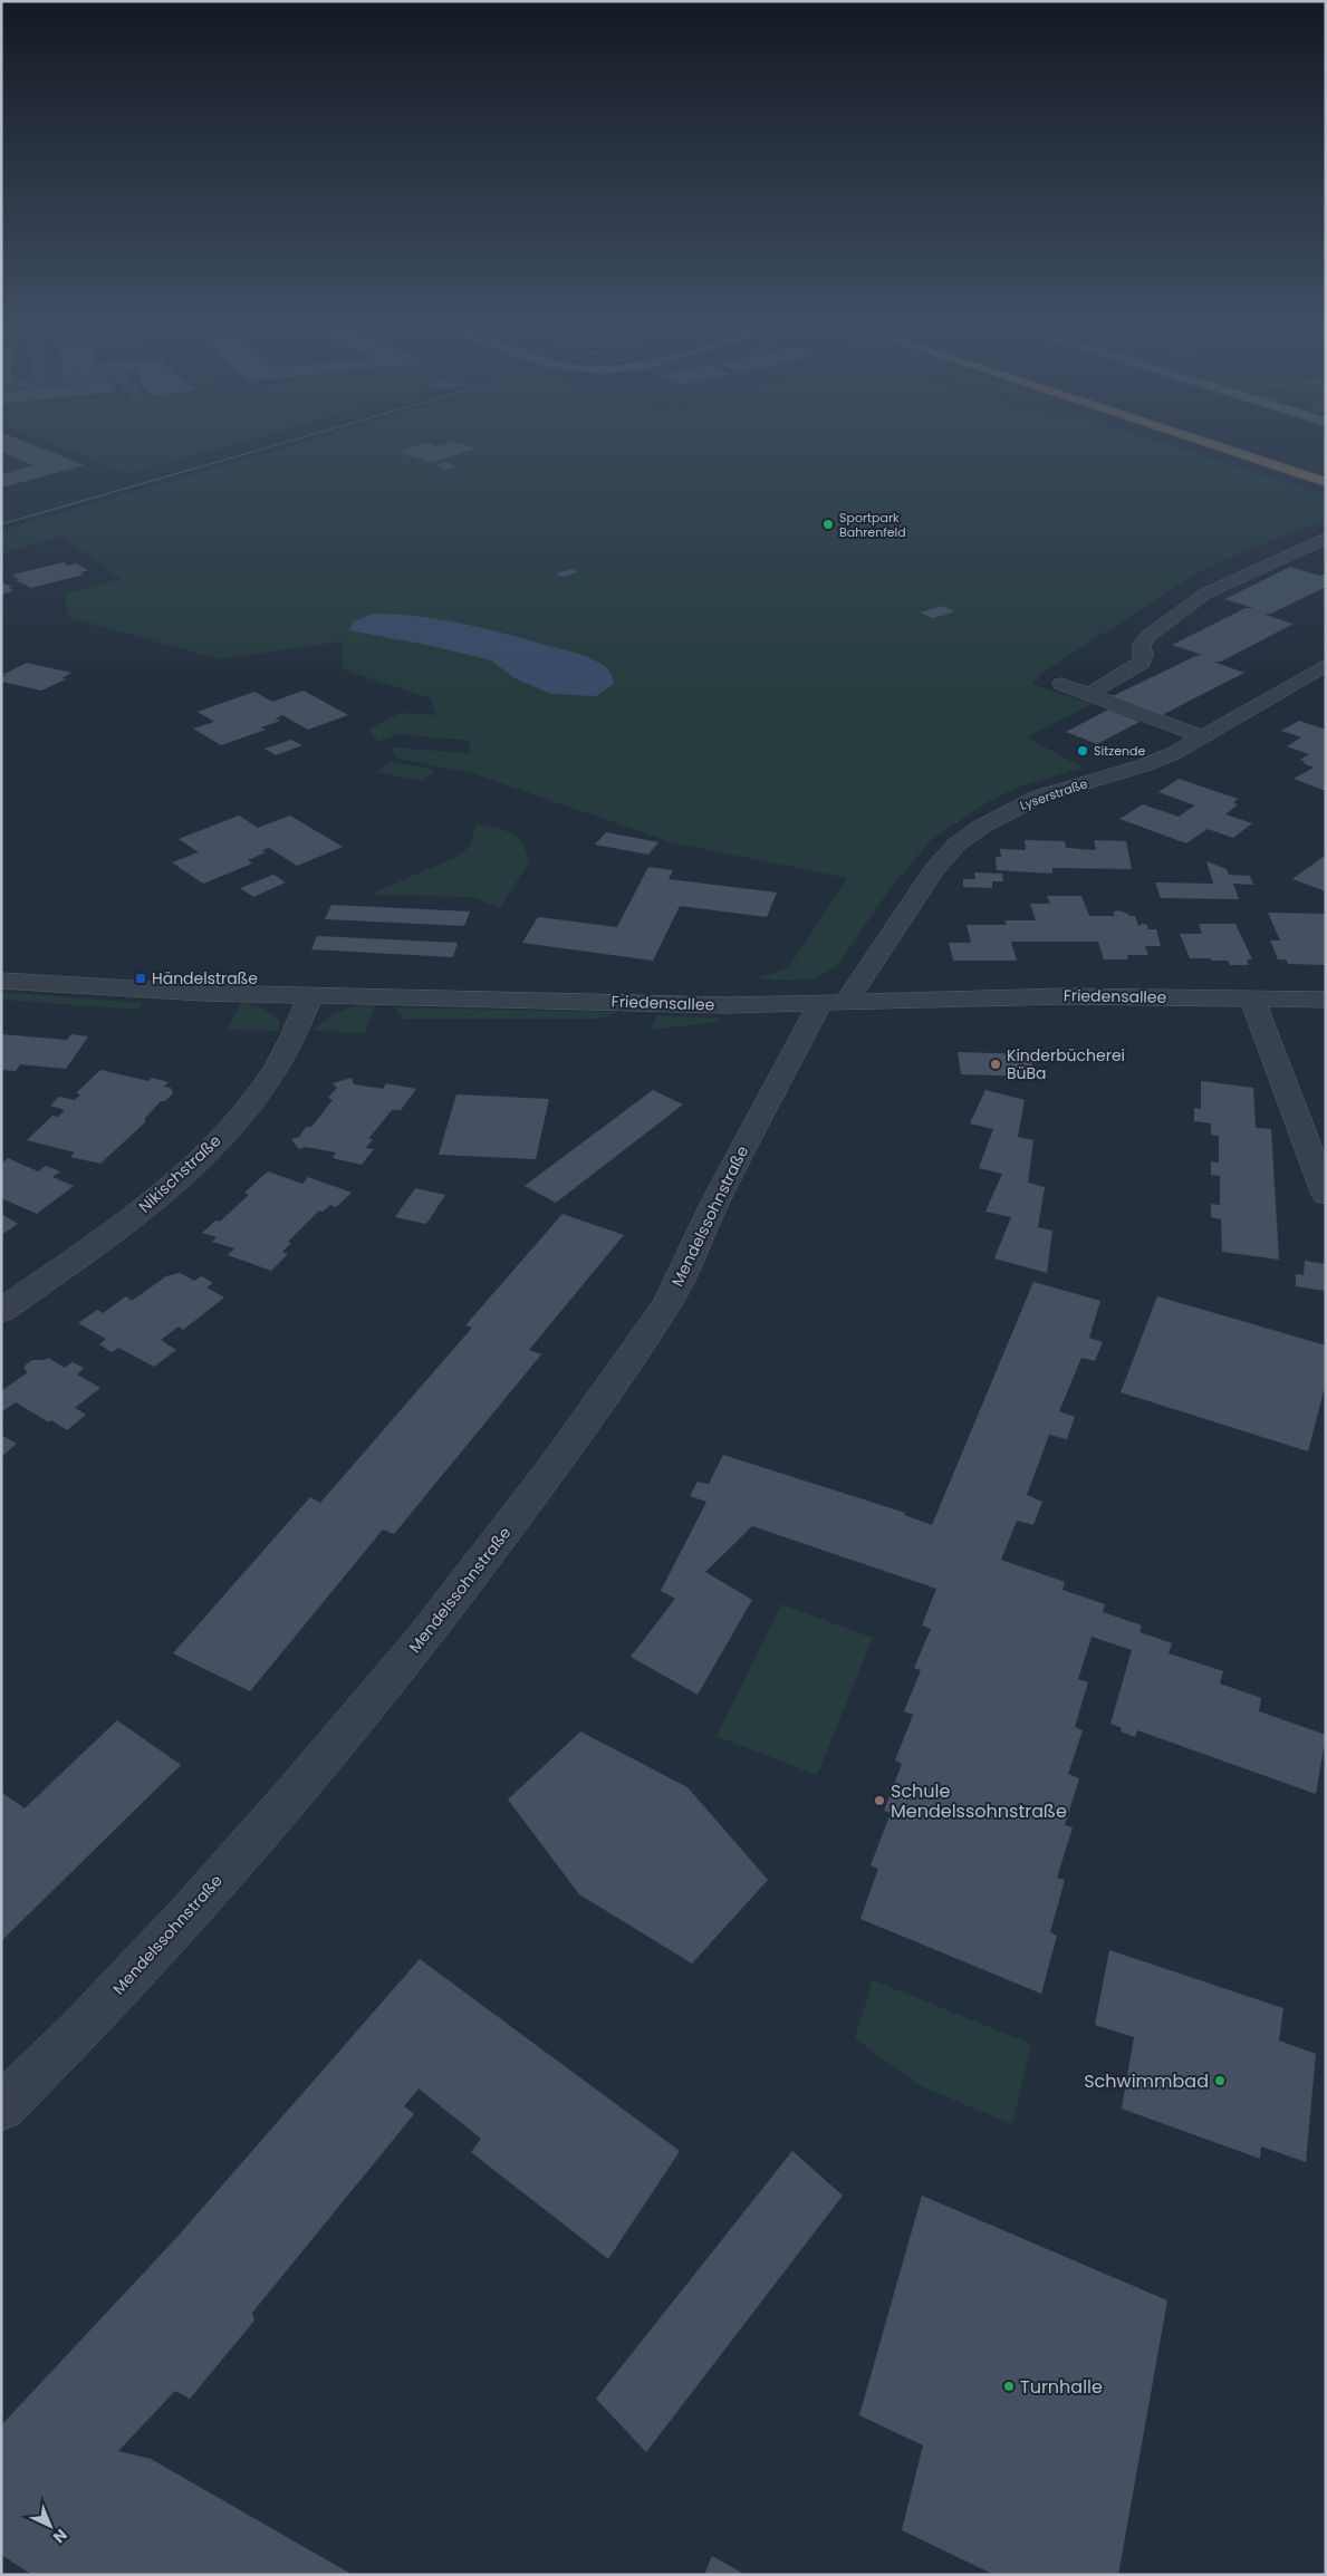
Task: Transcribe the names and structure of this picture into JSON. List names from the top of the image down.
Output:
{
  "streets": {
    "street": [
      "Lyserstraße",
      "Friedensallee",
      "Nikischstraße",
      "Mendelssohnstraße"
    ]
  },
  "crossings": [
    ["Lyserstraße", "Friedensallee"],
    ["Lyserstraße", "Mendelssohnstraße"],
    ["Friedensallee", "Nikischstraße"],
    ["Friedensallee", "Mendelssohnstraße"]
  ],
  "places": {
    "other": [
      "Sportpark Bahrenfeld",
      "Sitzende",
      "Kinderbücherei BüBa",
      "Schule Mendelssohnstraße",
      "Schwimmbad",
      "Turnhalle"
    ],
    "transit": ["Händelstraße"]
  },
  "north": "bottom right"
}
